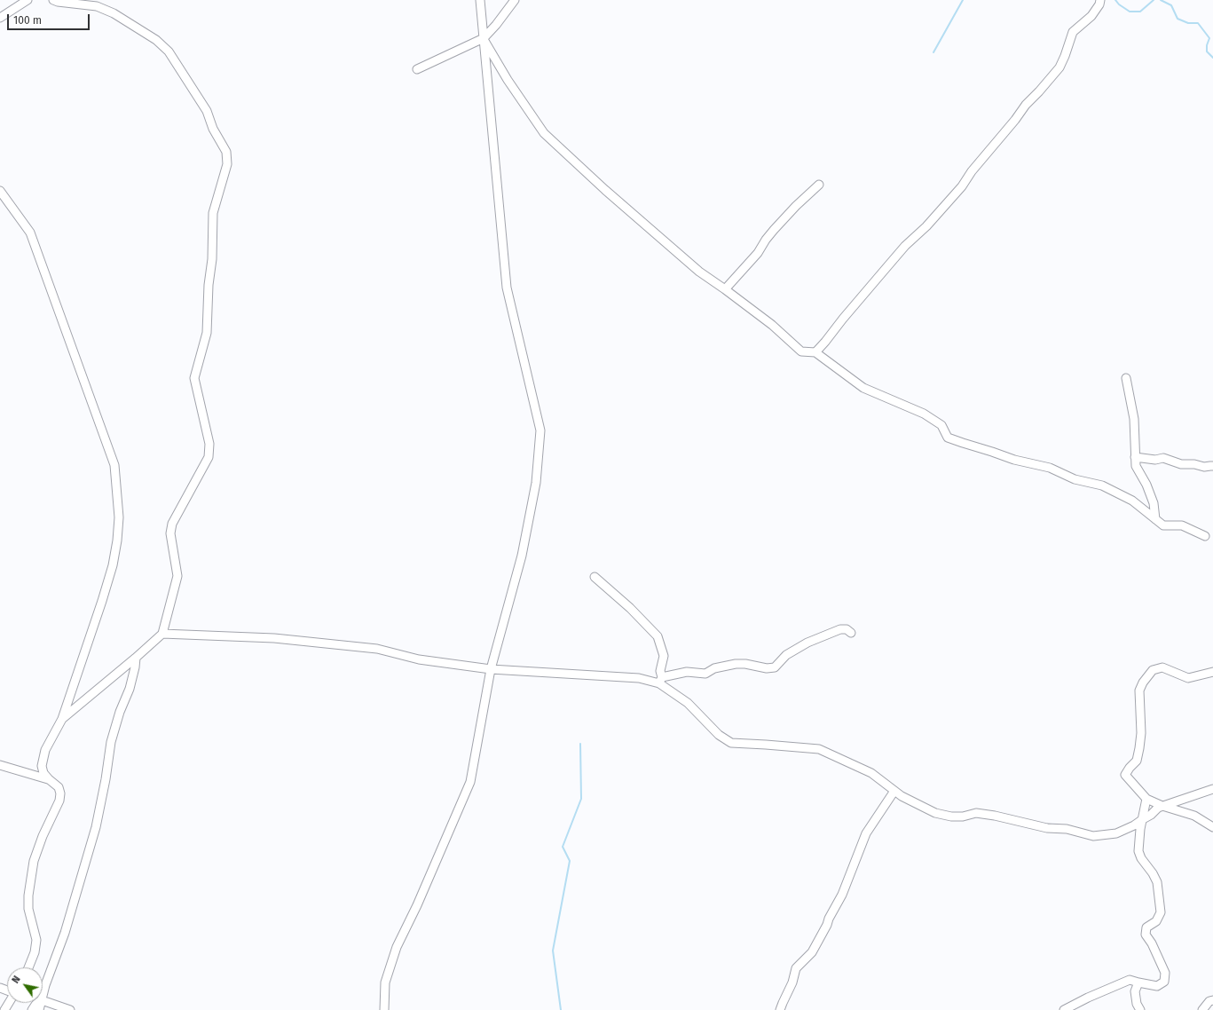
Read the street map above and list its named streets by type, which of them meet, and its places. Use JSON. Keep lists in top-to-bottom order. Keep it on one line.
{"scale_bar":"100 m","north":"top left"}
